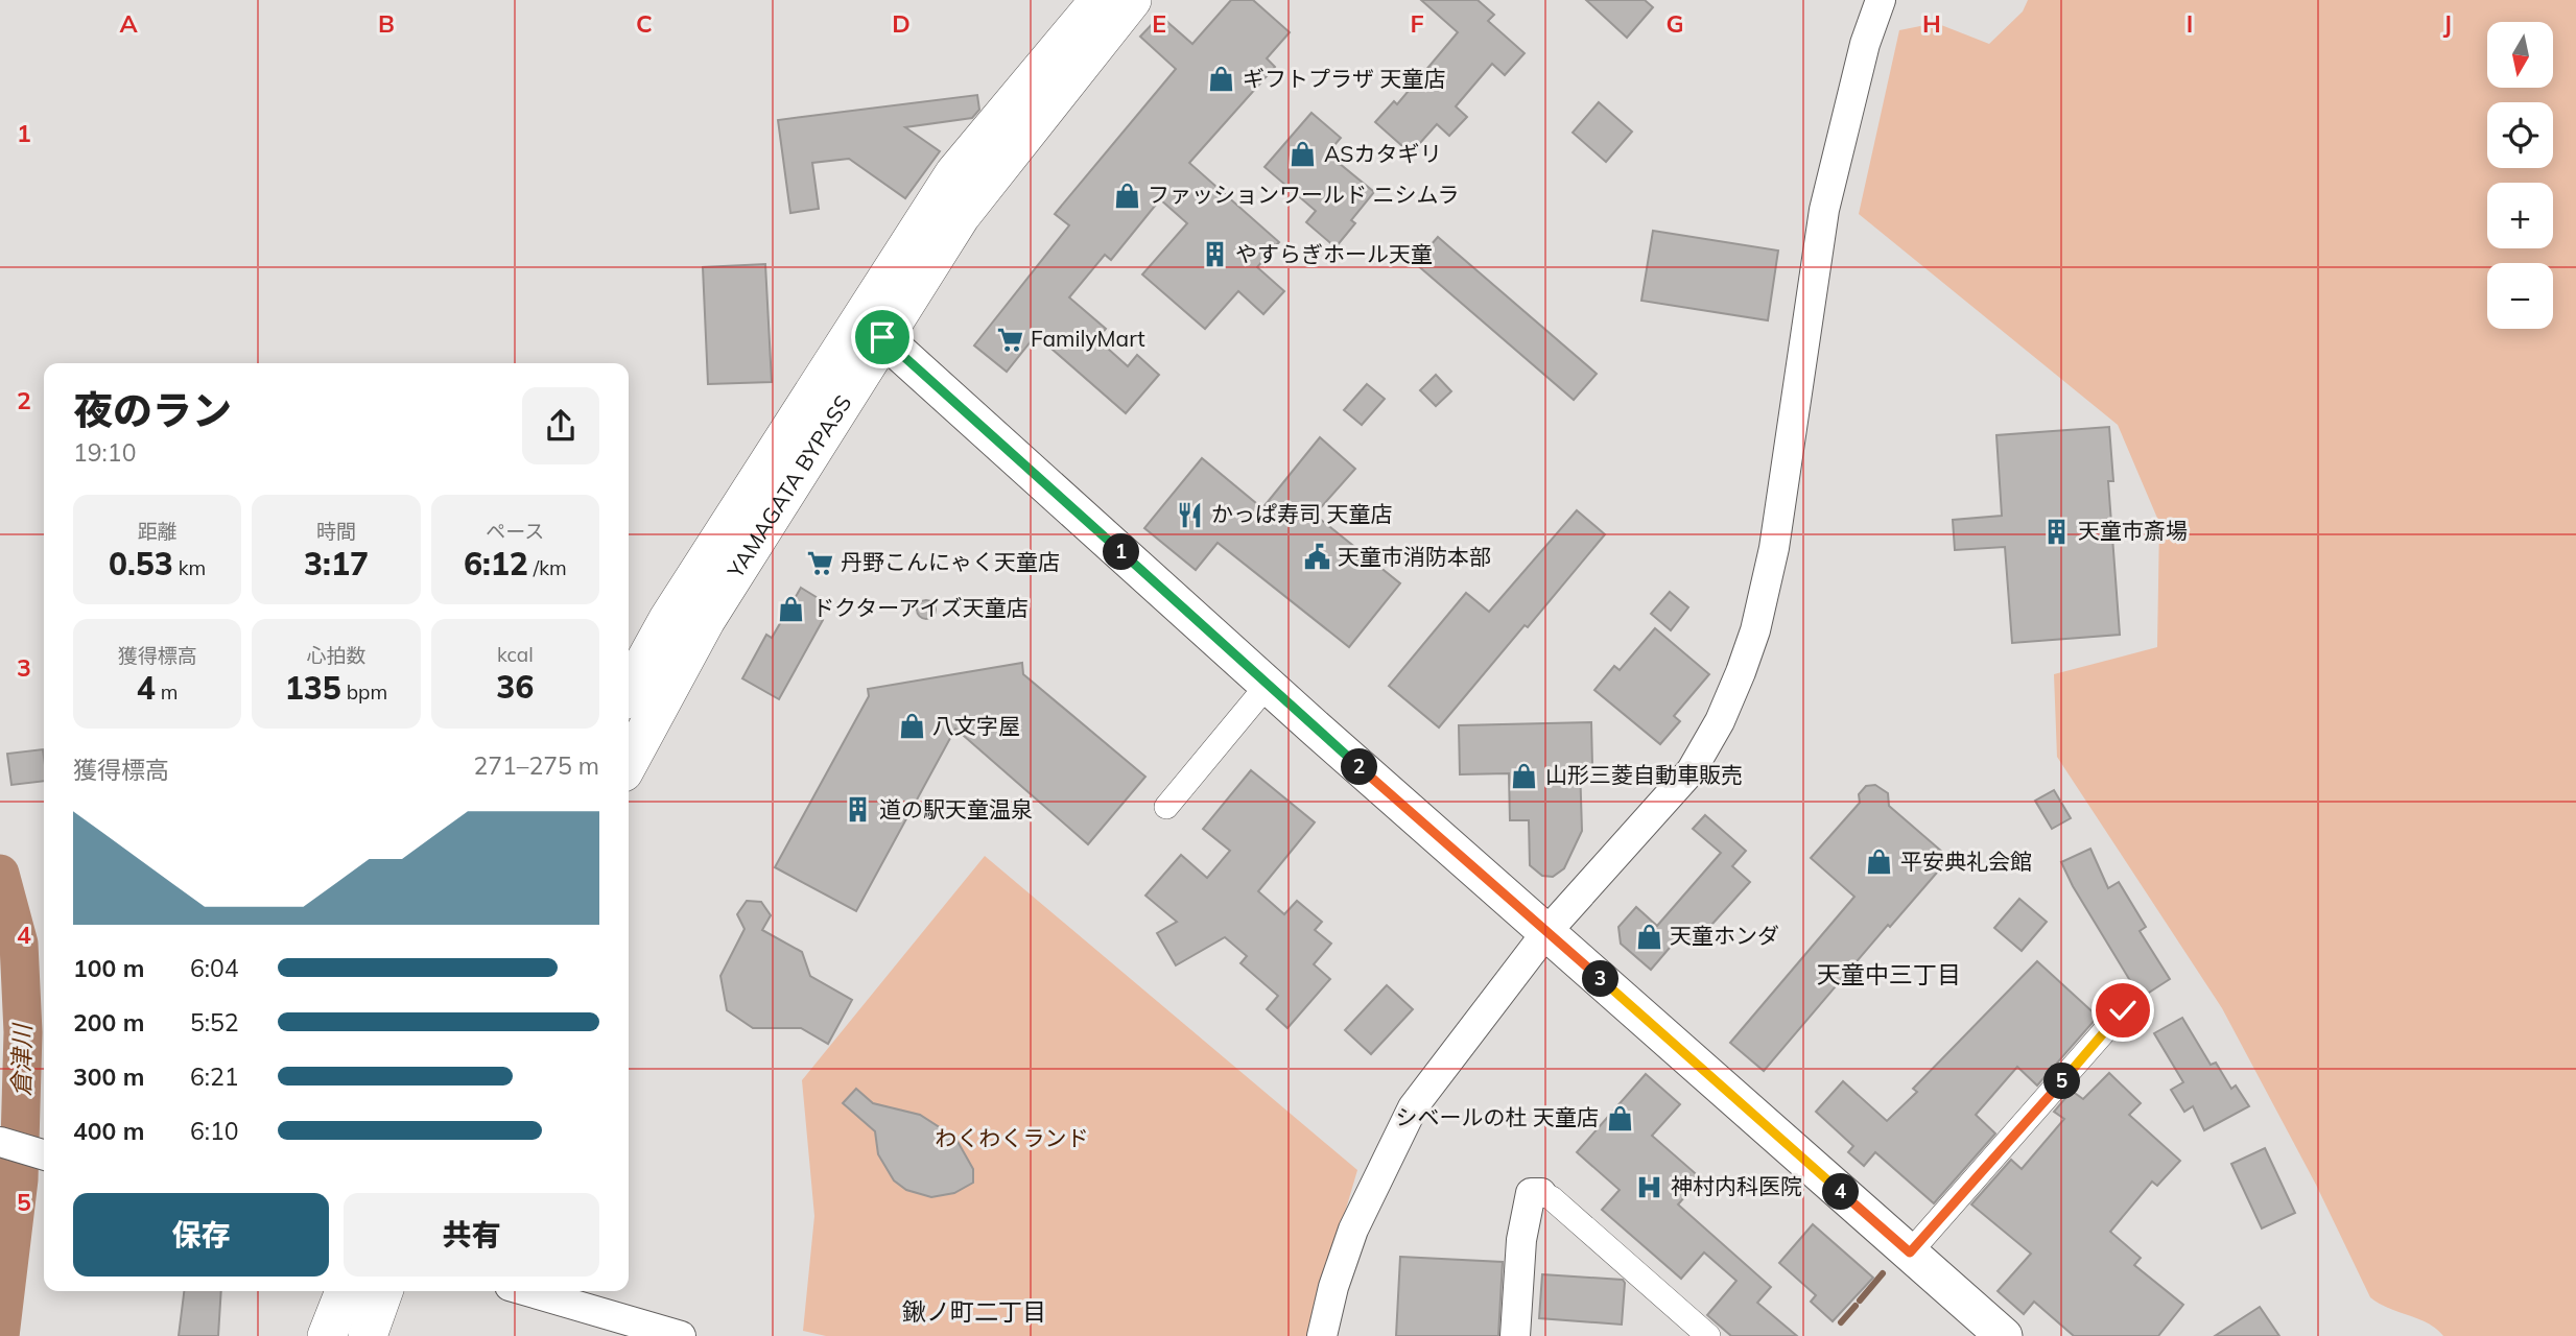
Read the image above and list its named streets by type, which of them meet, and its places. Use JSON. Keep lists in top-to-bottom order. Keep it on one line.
{"streets":{"highway":["YAMAGATA BYPASS"]},"districts":["天童中三丁目","鍬ノ町二丁目"],"water":["倉津川"],"parks":["わくわくランド"],"places":{"shop":["ギフトプラザ 天童店","ASカタギリ","ファッションワールド ニシムラ","ドクターアイズ天童店","八文字屋","山形三菱自動車販売","平安典礼会館","天童ホンダ","シベールの杜 天童店"],"building":["やすらぎホール天童","天童市斎場","道の駅天童温泉"],"supermarket":["FamilyMart","丹野こんにゃく天童店"],"restaurant":["かっぱ寿司 天童店"],"public building":["天童市消防本部"],"hospital":["神村内科医院"]},"north":"bottom","page":{"map_buttons":["+","−"],"heading":["夜のラン","19:10"],"stats":[["距離","0.53 km"],["時間","3:17"],["ペース","6:12 /km"],["獲得標高","4 m"],["心拍数","135 bpm"],["kcal","36"]],"pins":["1","2","3","5","4"],"chart":["獲得標高","271–275 m"],"list":[{"name":"100 m","note":"6:04"},{"name":"200 m","note":"5:52"},{"name":"300 m","note":"6:21"},{"name":"400 m","note":"6:10"}],"buttons":["保存","共有"]},"grid":{"columns":["A","B","C","D","E","F","G","H","I","J"],"rows":["1","2","3","4","5"]}}
